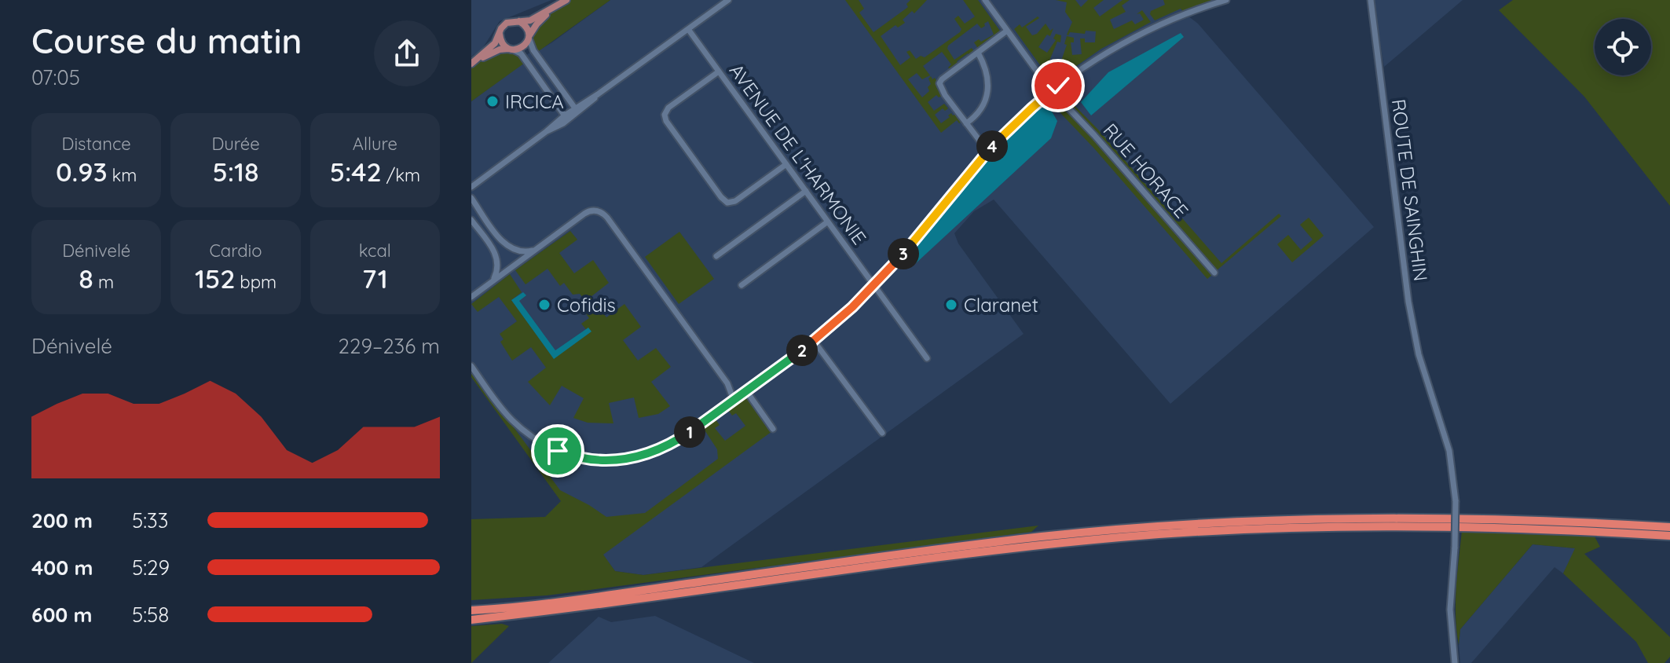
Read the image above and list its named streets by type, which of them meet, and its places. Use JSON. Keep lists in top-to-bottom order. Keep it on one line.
{"streets":{"street":["AVENUE DE L'HARMONIE","RUE HORACE","ROUTE DE SAINGHIN"]},"places":["IRCICA","Cofidis","Claranet"],"page":{"heading":["Course du matin","07:05"],"stats":[["Distance","0.93 km"],["Durée","5:18"],["Allure","5:42 /km"],["Dénivelé","8 m"],["Cardio","152 bpm"],["kcal","71"]],"pins":["4","3","2","1"],"chart":["Dénivelé","229–236 m"],"list":[{"name":"200 m","note":"5:33"},{"name":"400 m","note":"5:29"},{"name":"600 m","note":"5:58"}]}}
